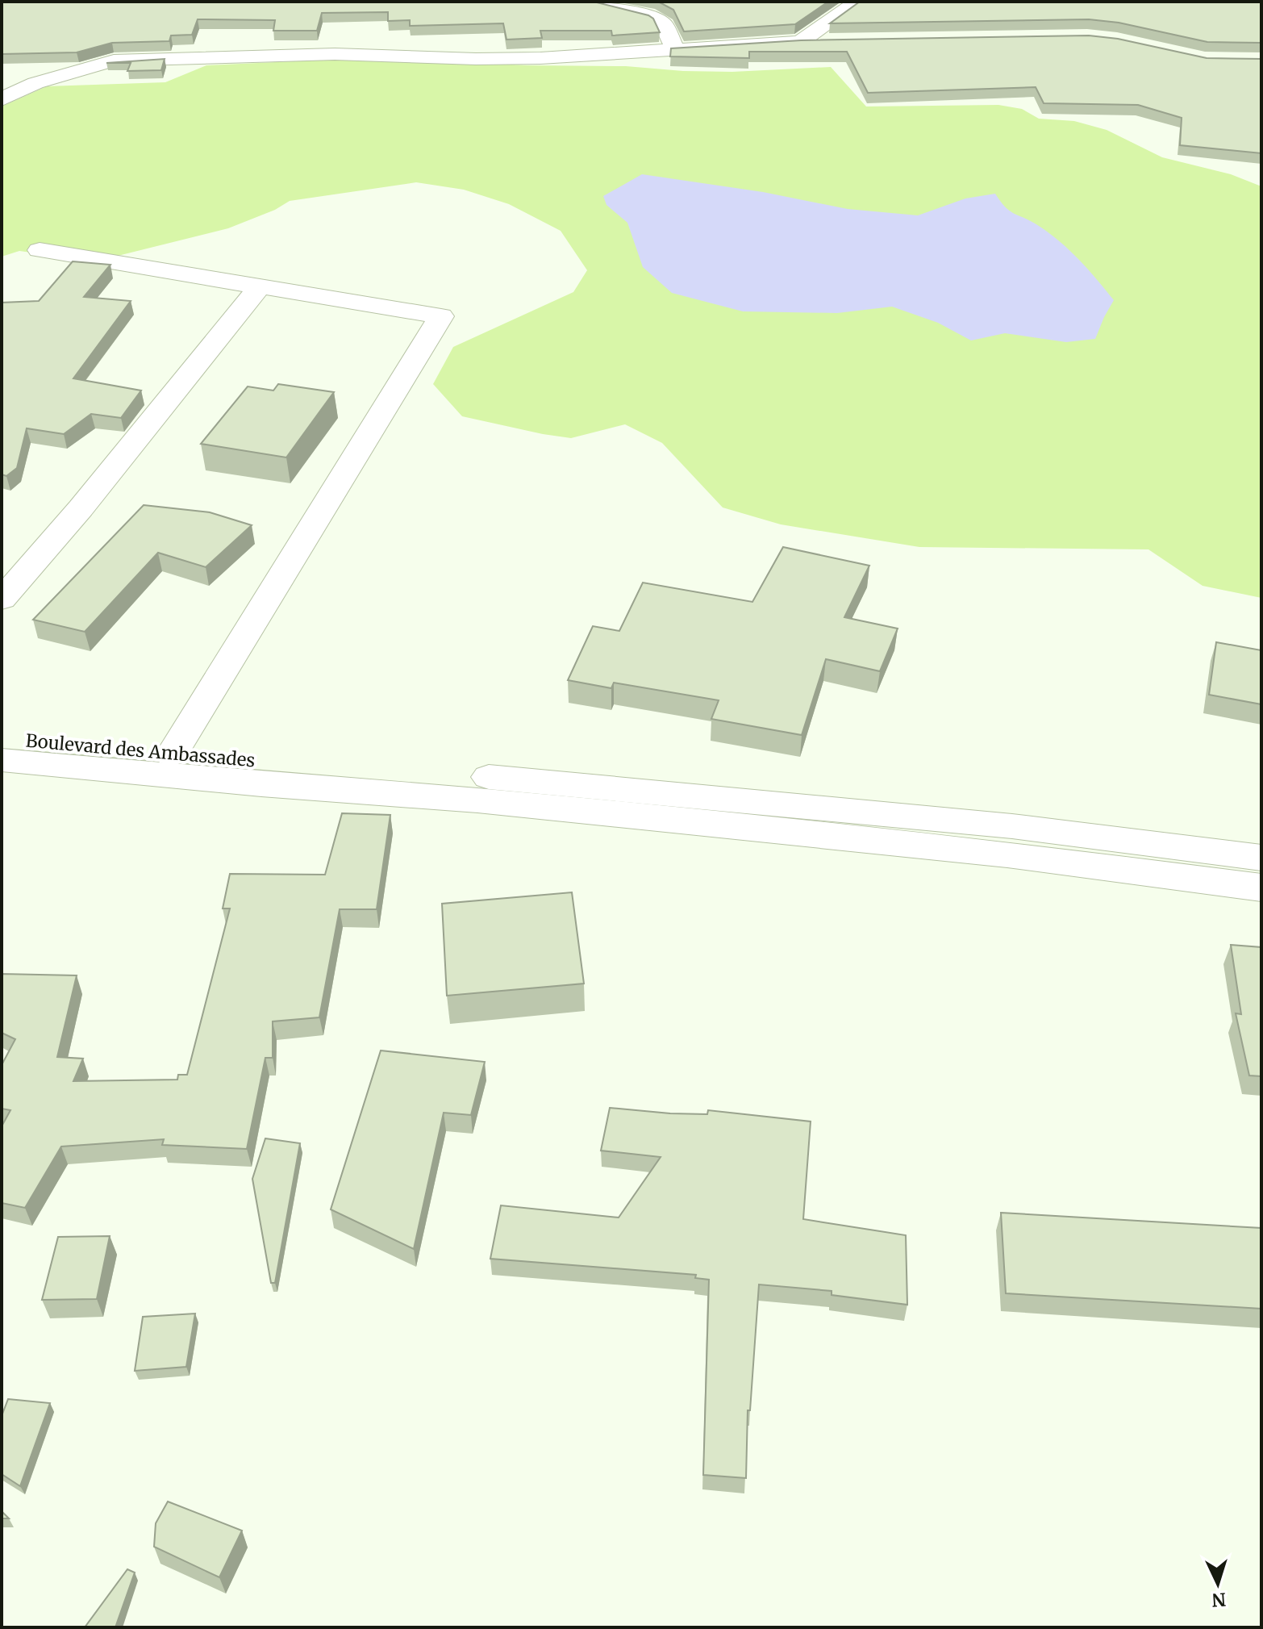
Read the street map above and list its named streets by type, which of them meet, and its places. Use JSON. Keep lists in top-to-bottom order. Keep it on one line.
{"streets":{"street":["Boulevard des Ambassades"]},"north":"bottom"}
